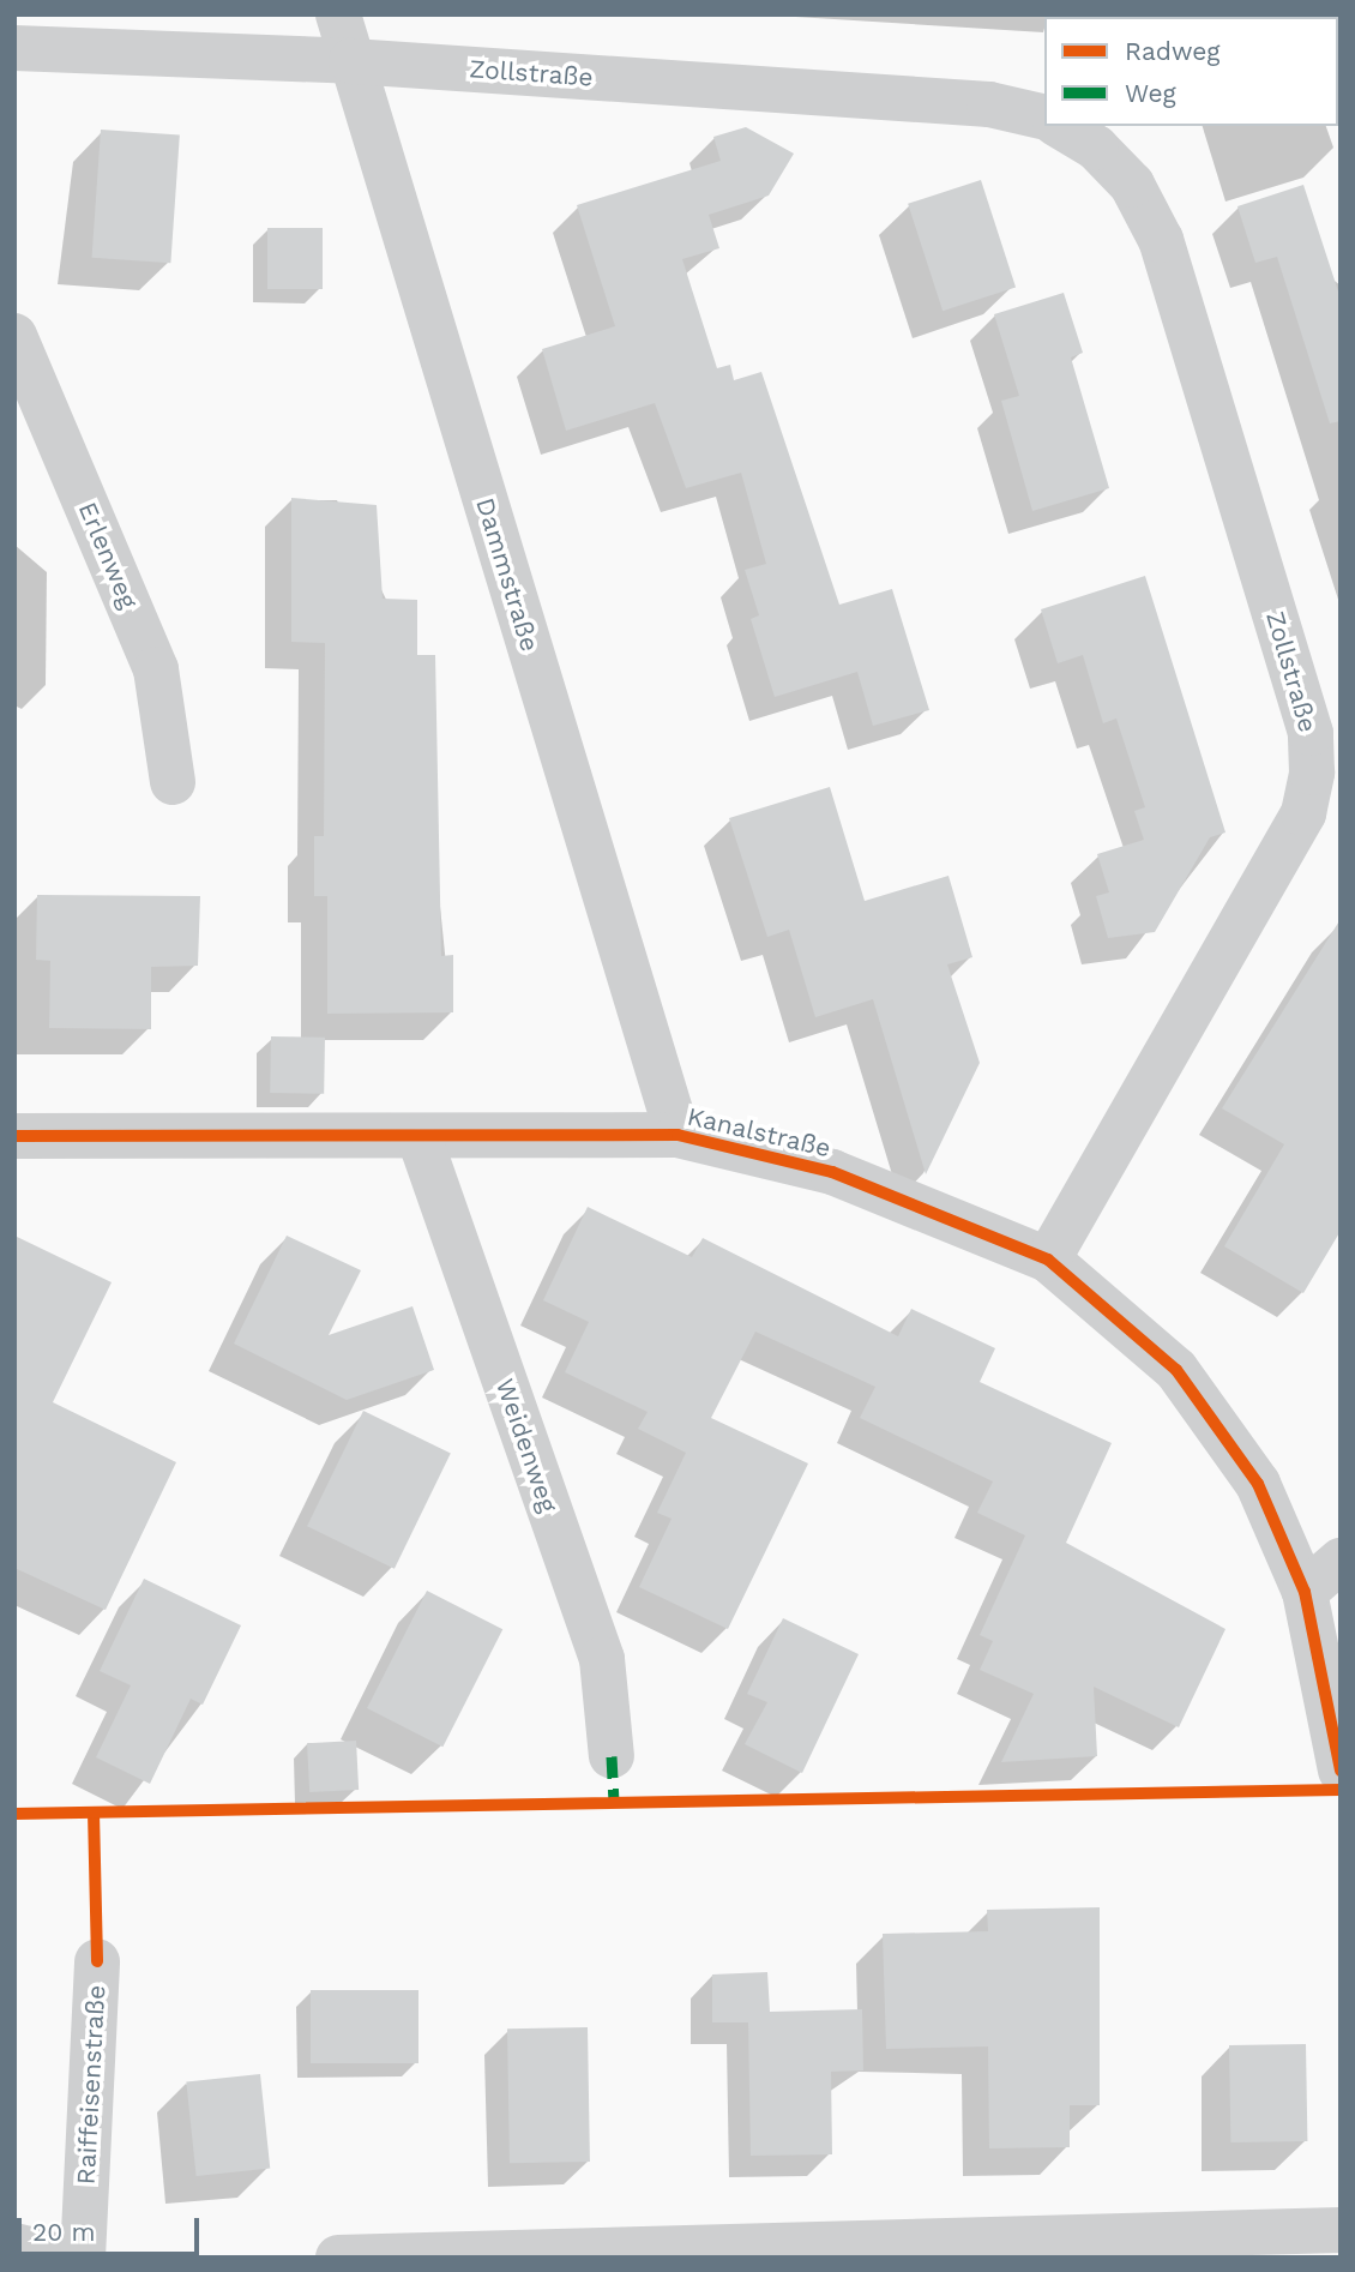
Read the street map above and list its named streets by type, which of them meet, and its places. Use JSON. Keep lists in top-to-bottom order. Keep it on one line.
{"streets":{"street":["Zollstraße","Erlenweg","Dammstraße","Kanalstraße","Weidenweg","Raiffeisenstraße"]},"crossings":[["Zollstraße","Dammstraße"],["Zollstraße","Kanalstraße"],["Dammstraße","Kanalstraße"],["Kanalstraße","Weidenweg"]],"legend":["Radweg","Weg"],"scale_bar":"20 m"}
